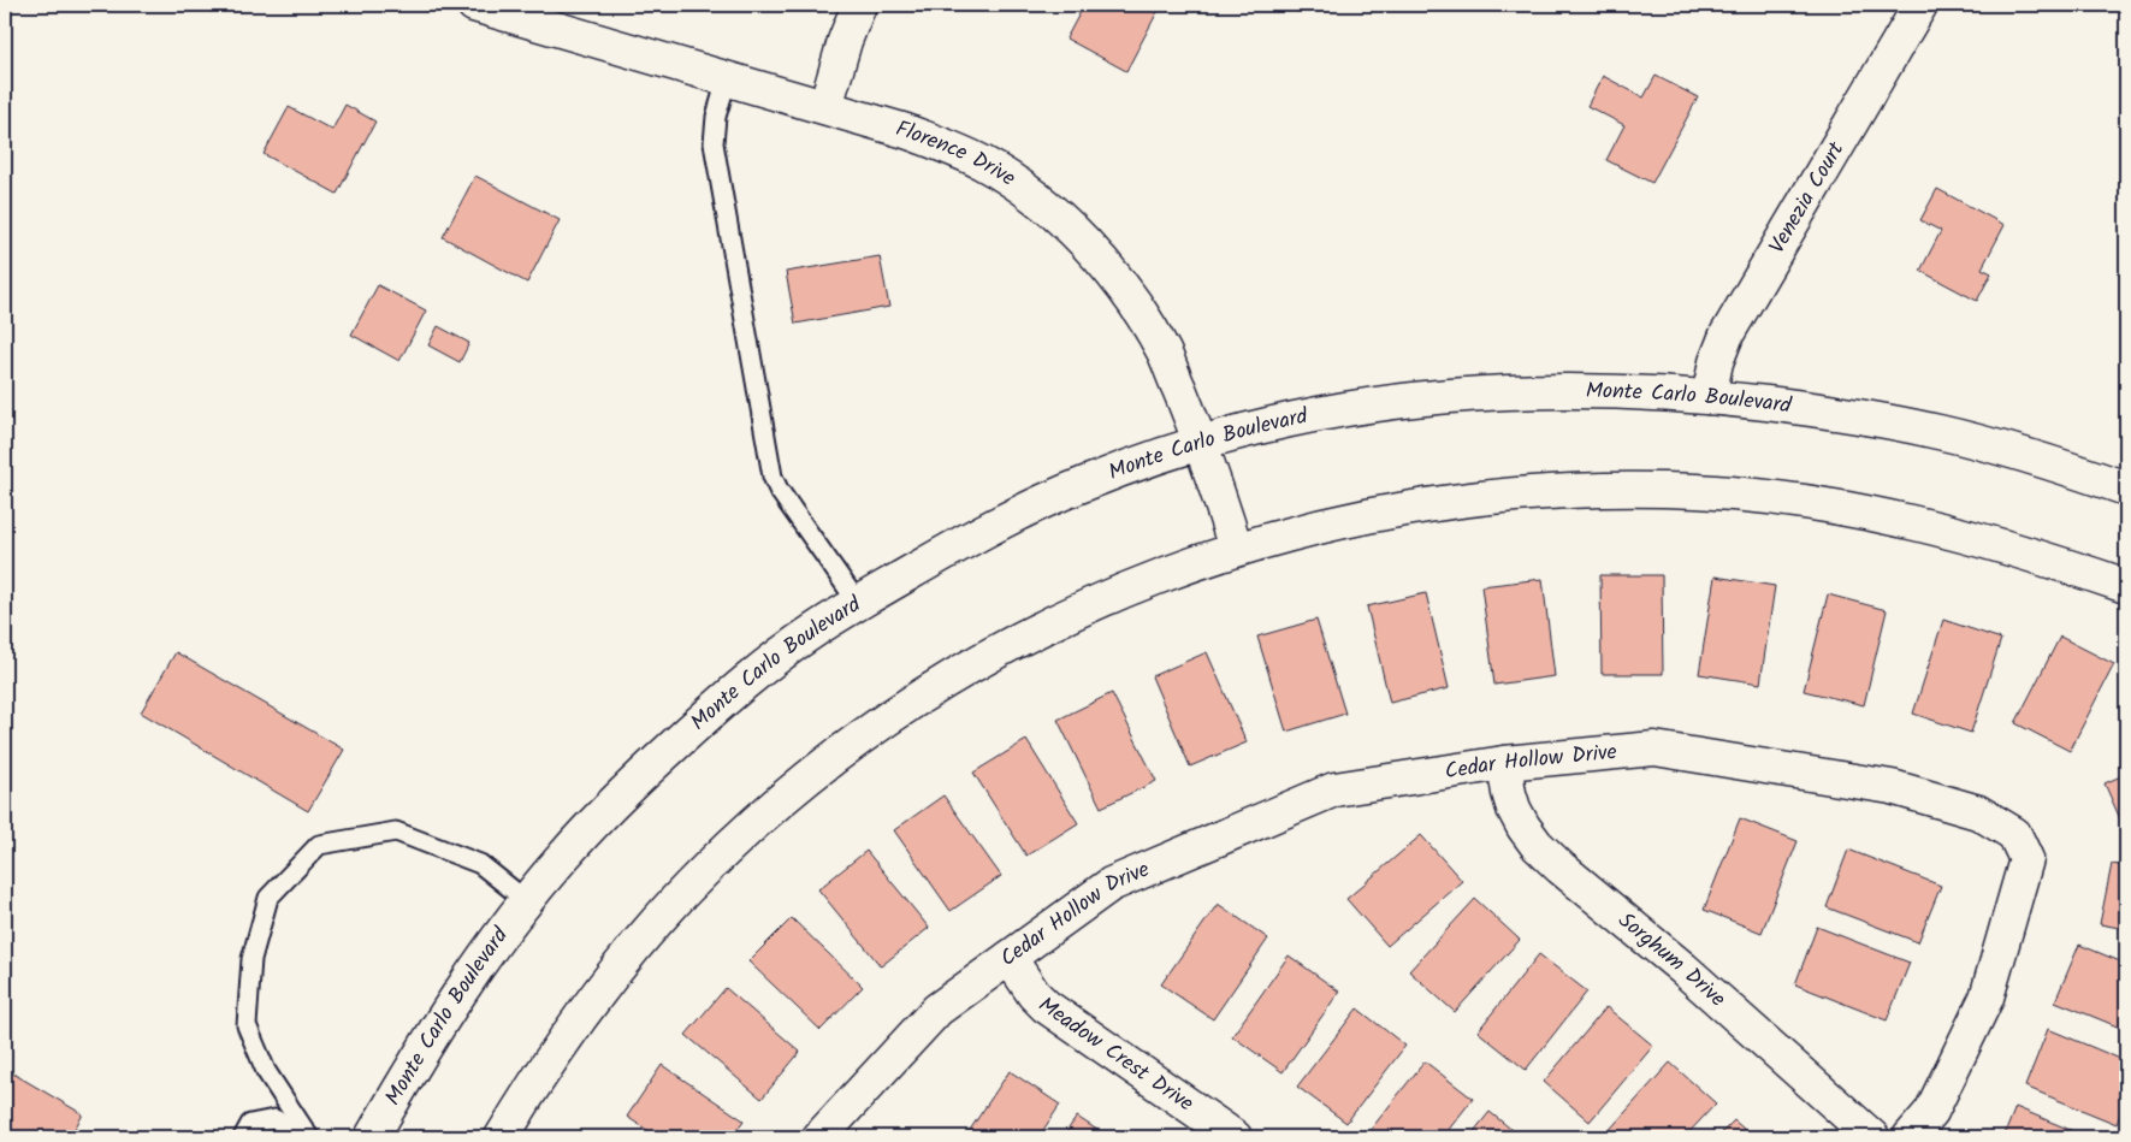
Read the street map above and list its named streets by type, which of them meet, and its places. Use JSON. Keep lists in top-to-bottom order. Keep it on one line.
{"streets":{"street":["Florence Drive","Venezia Court","Monte Carlo Boulevard","Cedar Hollow Drive","Sorghum Drive","Meadow Crest Drive"]},"crossings":[["Florence Drive","Monte Carlo Boulevard"],["Venezia Court","Monte Carlo Boulevard"],["Cedar Hollow Drive","Sorghum Drive"],["Cedar Hollow Drive","Meadow Crest Drive"]]}
